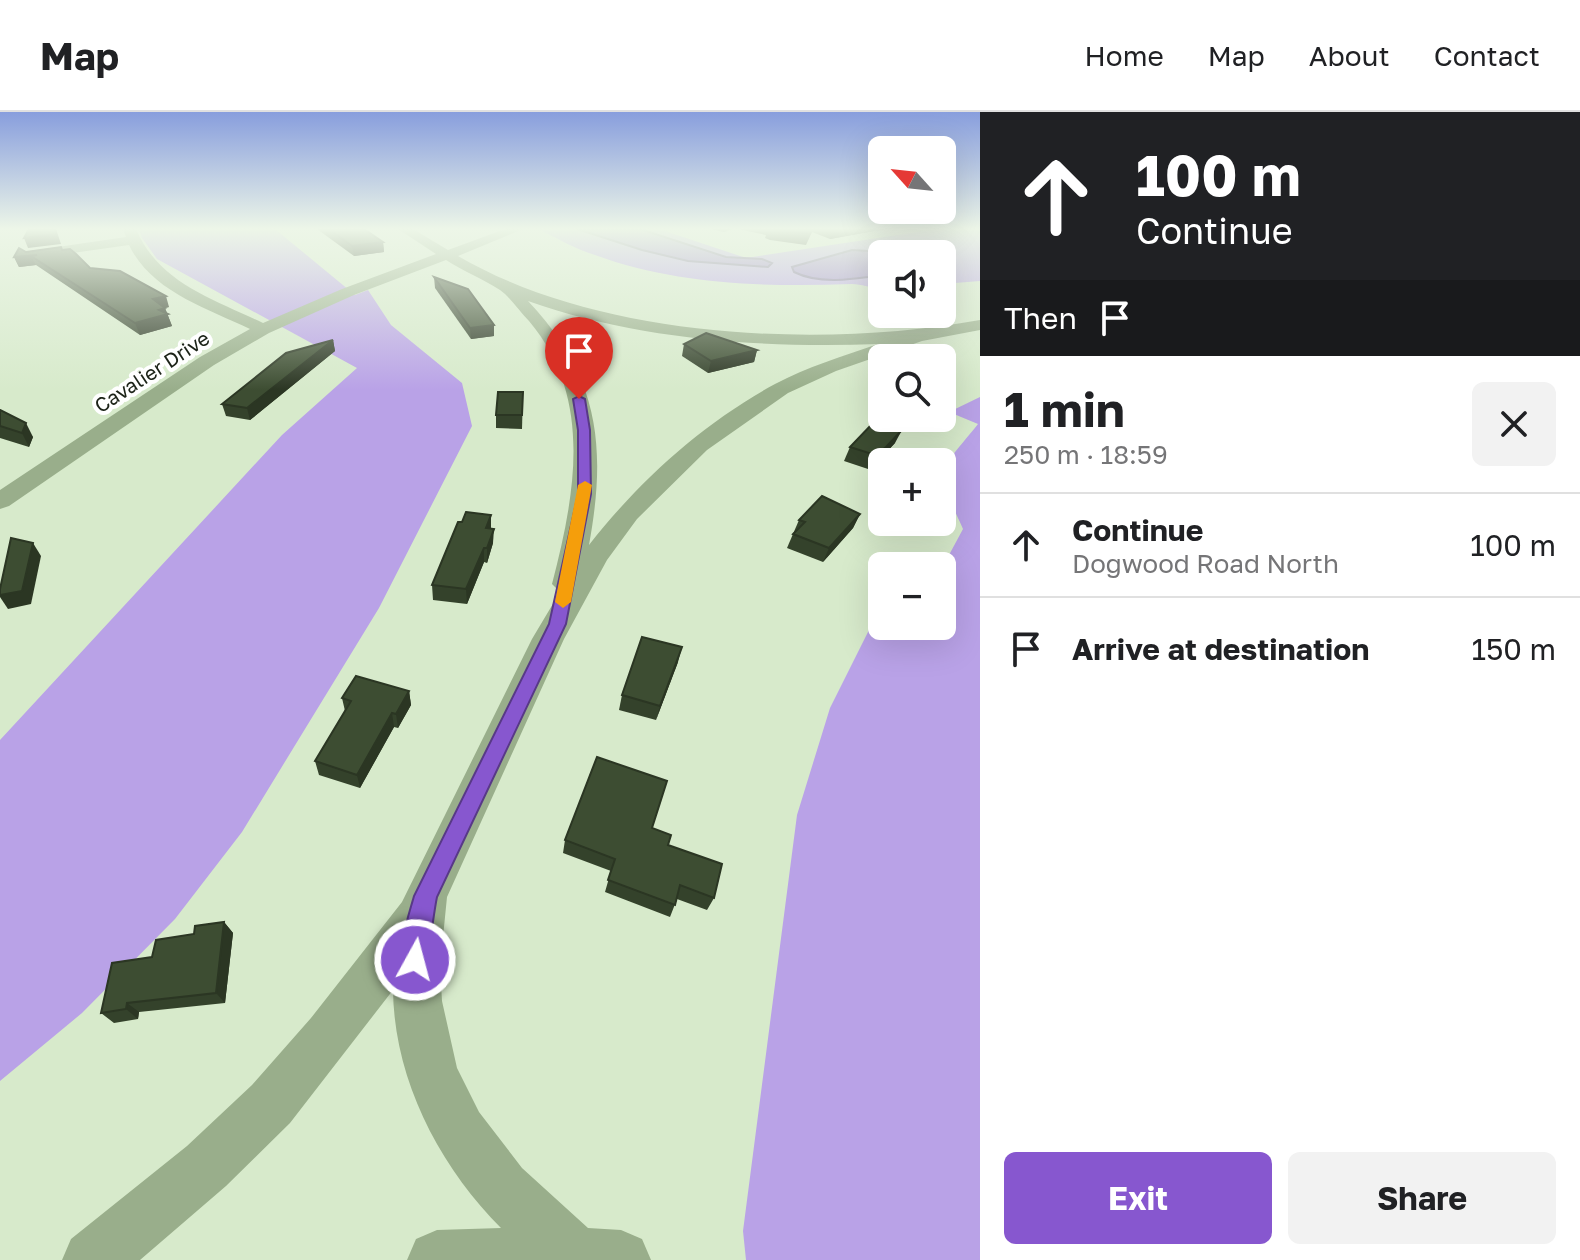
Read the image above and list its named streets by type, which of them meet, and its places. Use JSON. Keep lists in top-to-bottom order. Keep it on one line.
{"streets":{"street":["Cavalier Drive"]},"north":"top left","page":{"header":"Map","nav":["Home","Map","About","Contact"],"turn":["100 m","Continue"],"map_buttons":["+","−"],"then":"Then","heading":["1 min","250 m · 18:59"],"list":[{"name":"Continue","note":"Dogwood Road North","value":"100 m"},{"name":"Arrive at destination","value":"150 m"}],"buttons":["Exit","Share"]}}
